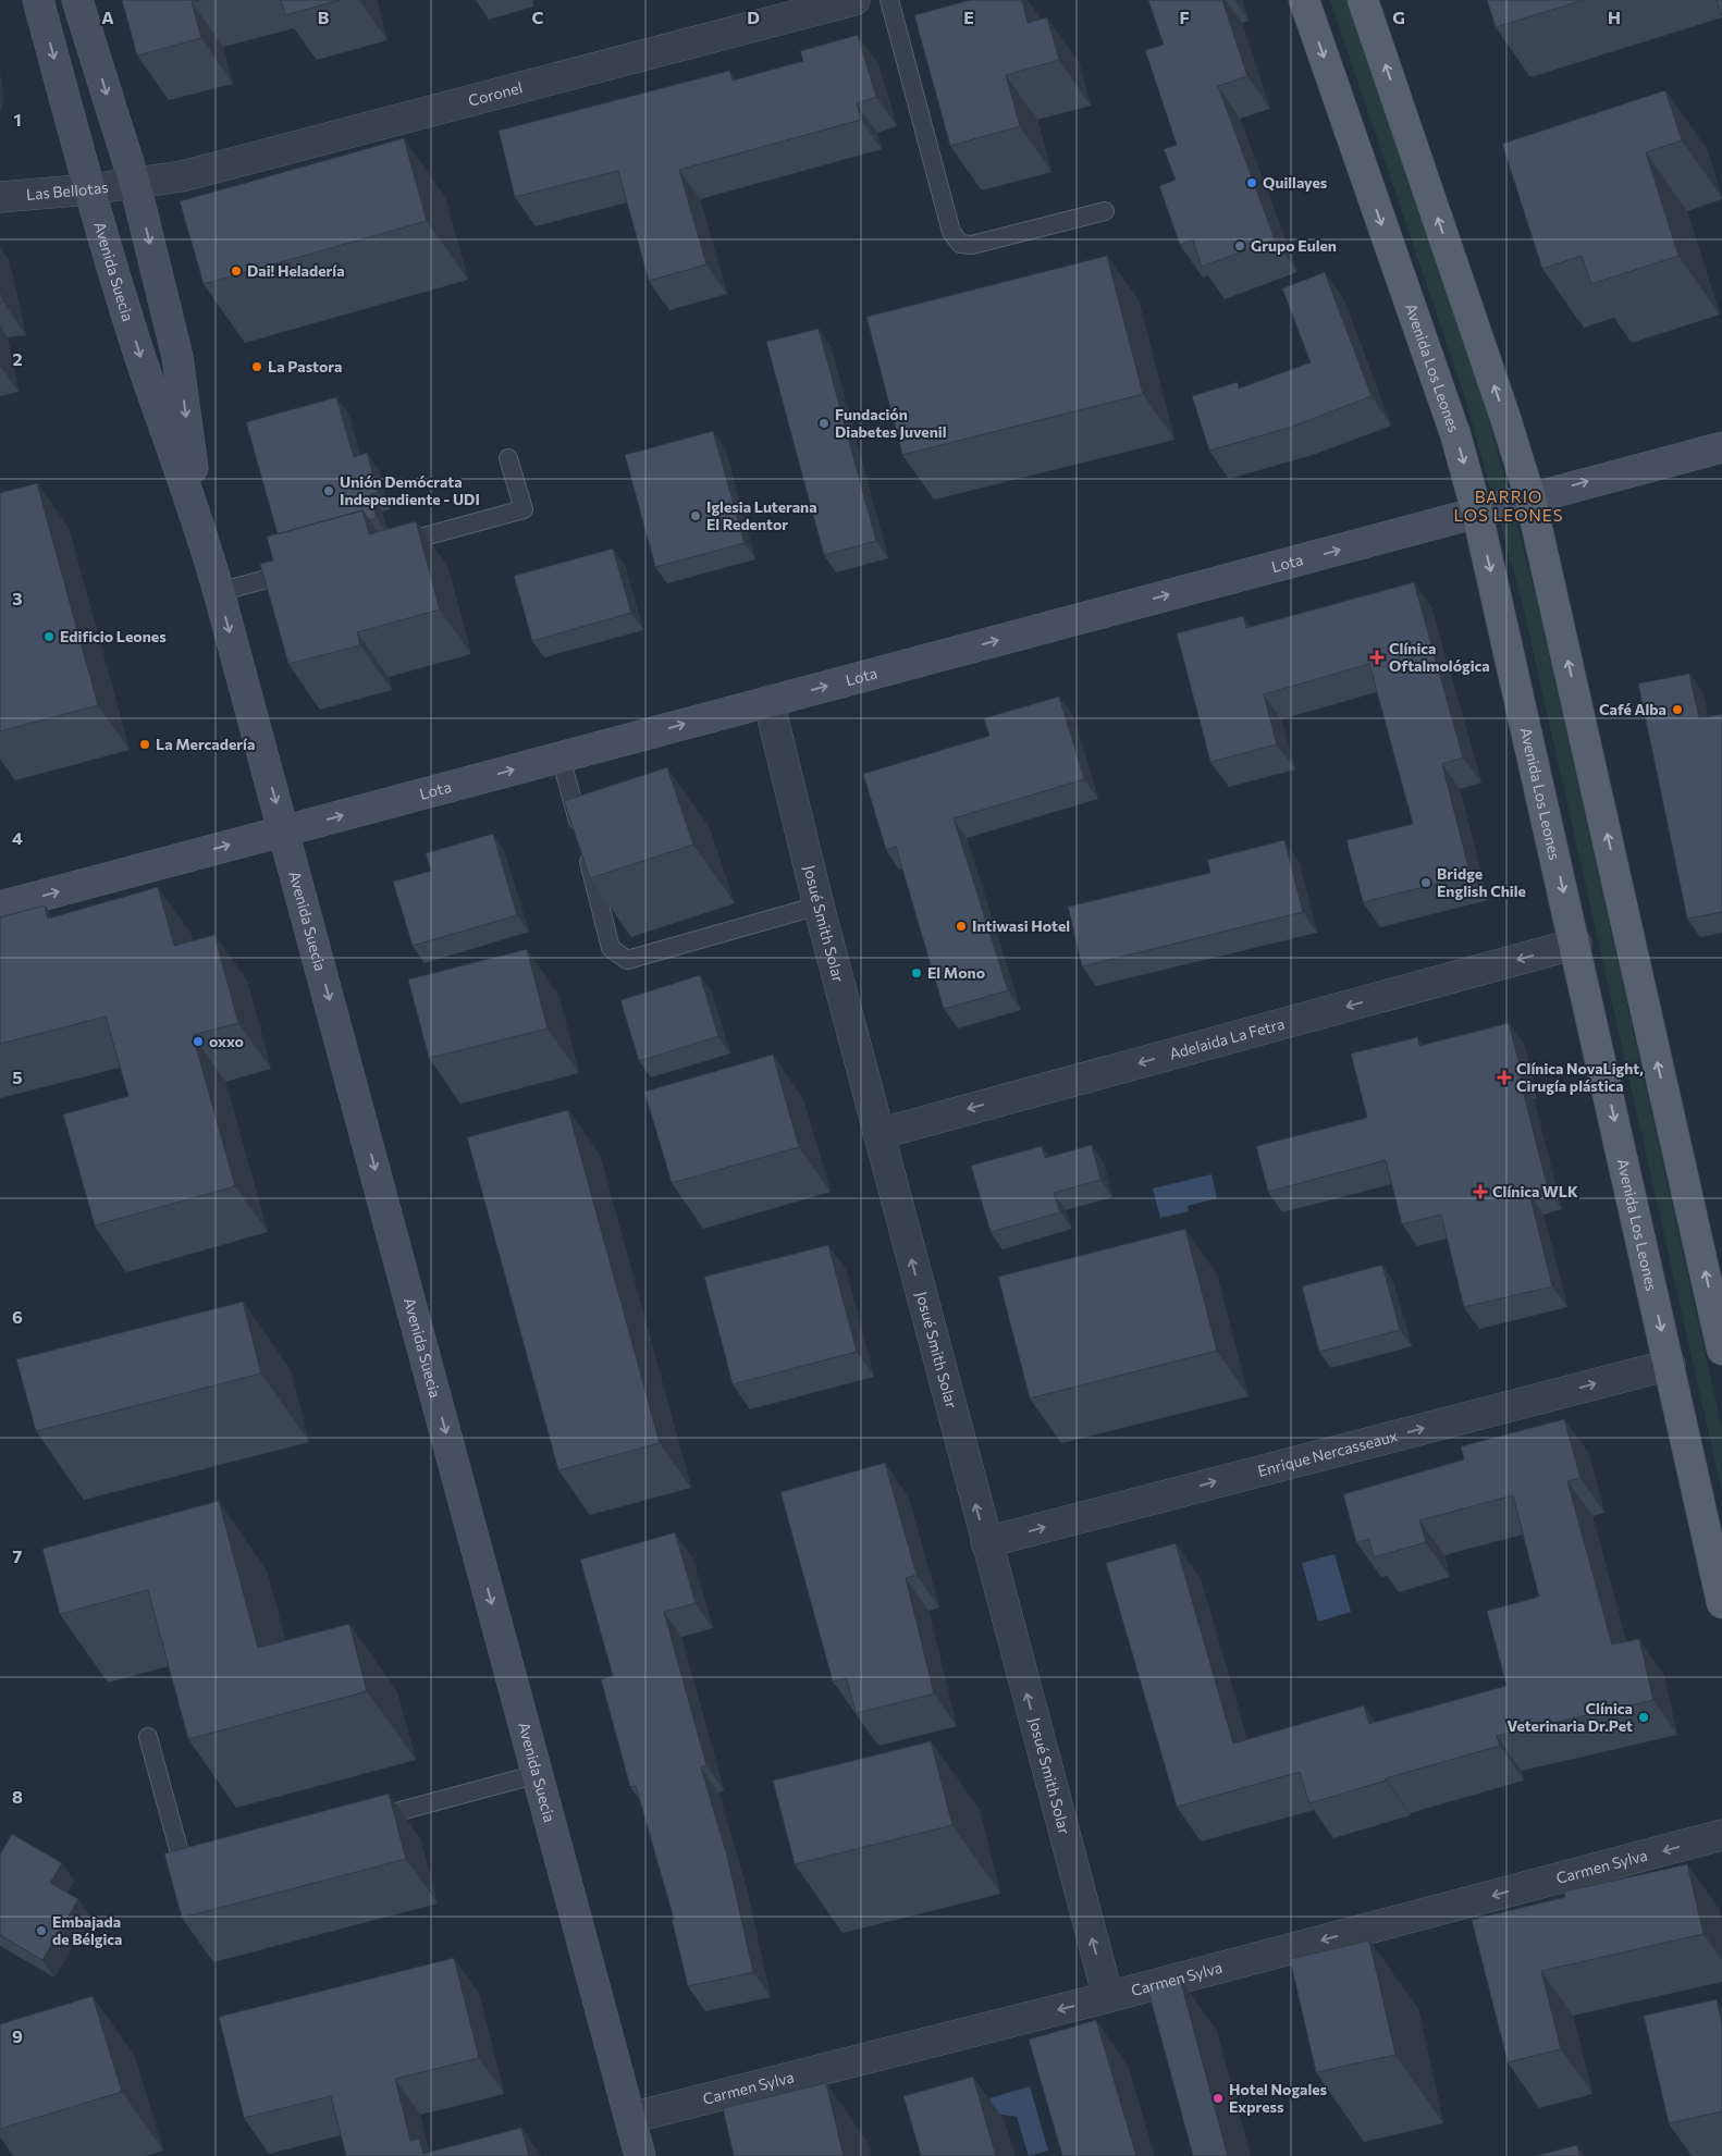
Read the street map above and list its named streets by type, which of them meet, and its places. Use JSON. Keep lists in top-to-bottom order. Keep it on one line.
{"streets":{"main road":["Avenida Los Leones"],"street":["Coronel","Las Bellotas","Avenida Suecia","Lota","Josué Smith Solar","Adelaida La Fetra","Enrique Nercasseaux","Carmen Sylva"]},"crossings":[["Coronel","Las Bellotas"],["Coronel","Avenida Suecia"],["Las Bellotas","Avenida Suecia"],["Avenida Suecia","Lota"],["Avenida Suecia","Carmen Sylva"],["Avenida Los Leones","Lota"],["Avenida Los Leones","Adelaida La Fetra"],["Avenida Los Leones","Enrique Nercasseaux"],["Lota","Josué Smith Solar"],["Josué Smith Solar","Adelaida La Fetra"],["Josué Smith Solar","Enrique Nercasseaux"],["Josué Smith Solar","Carmen Sylva"]],"one_way":["Avenida Suecia","Lota","Josué Smith Solar","Adelaida La Fetra","Enrique Nercasseaux","Carmen Sylva"],"districts":["BARRIO LOS LEONES"],"places":{"other":["Quillayes","Grupo Eulen","Dai! Heladería","La Pastora","Fundación Diabetes Juvenil","Unión Demócrata Independiente - UDI","Iglesia Luterana El Redentor","Edificio Leones","Café Alba","La Mercadería","Bridge English Chile","Intiwasi Hotel","El Mono","oxxo","Clínica Veterinaria Dr.Pet","Embajada de Bélgica","Hotel Nogales Express"],"health":["Clínica Oftalmológica","Clínica NovaLight, Cirugía plástica","Clínica WLK"]},"grid":{"columns":["A","B","C","D","E","F","G","H"],"rows":["1","2","3","4","5","6","7","8","9"]}}
